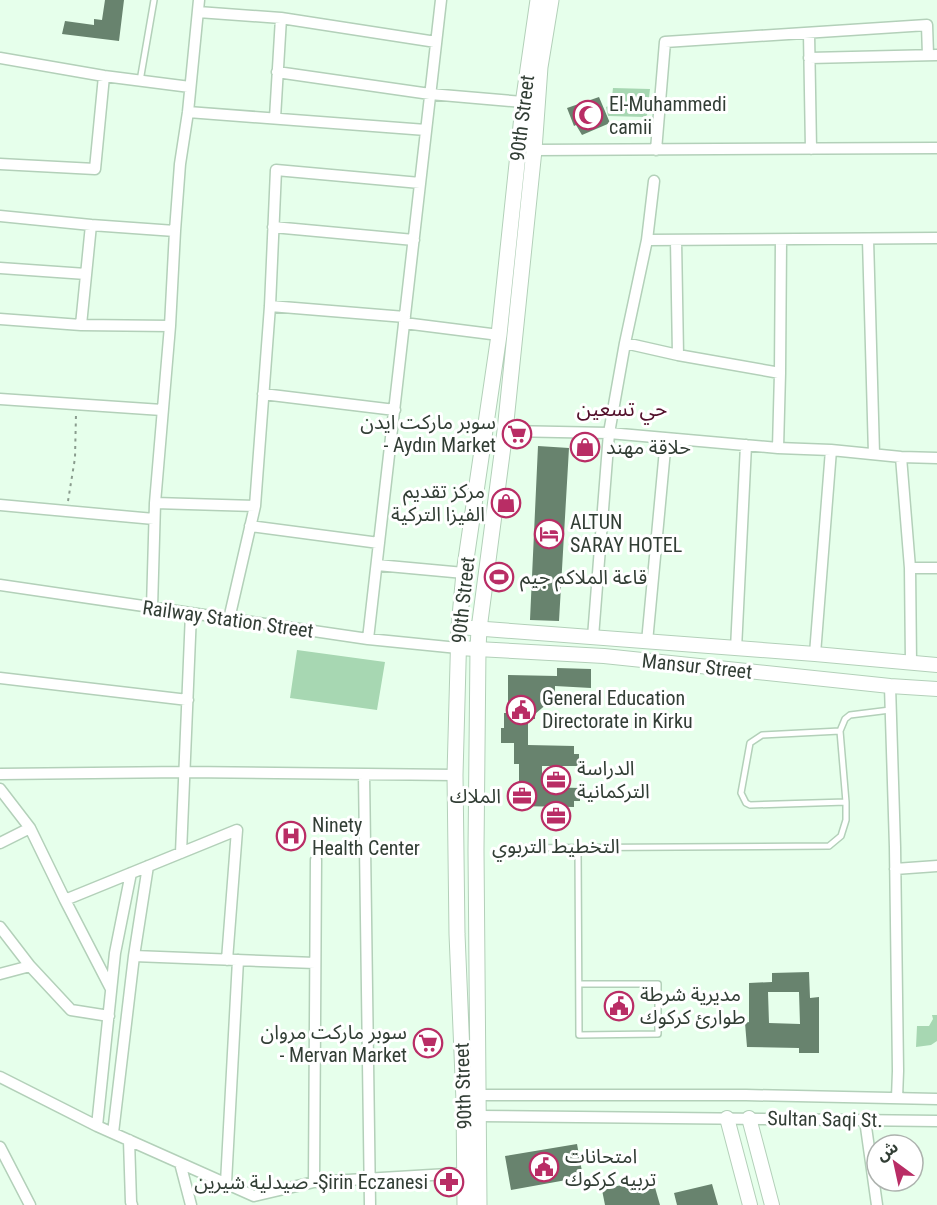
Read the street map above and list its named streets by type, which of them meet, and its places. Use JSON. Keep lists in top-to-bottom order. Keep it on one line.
{"streets":{"main road":["90th Street"],"street":["Railway Station Street","Mansur Street","Sultan Saqi St."]},"crossings":[["90th Street","Railway Station Street"],["90th Street","Mansur Street"],["90th Street","Sultan Saqi St."],["Railway Station Street","Mansur Street"]],"districts":["حي تسعين"],"places":{"mosque":["El-Muhammedi camii"],"supermarket":["سوبر ماركت ايدن - Aydın Market","سوبر ماركت مروان - Mervan Market"],"shop":["حلاقة مهند","مركز تقديم الفيزا التركية"],"hotel":["ALTUN SARAY HOTEL"],"sports":["قاعة الملاكم جيم"],"public building":["General Education Directorate in Kirku","مديرية شرطة طوارئ كركوك","امتحانات تربيه كركوك"],"office":["الدراسة التركمانية","الملاك","التخطيط التربوي"],"hospital":["Ninety Health Center"],"pharmacy":["صيدلية شيرين -Şirin Eczanesi"]},"north":"top left"}
